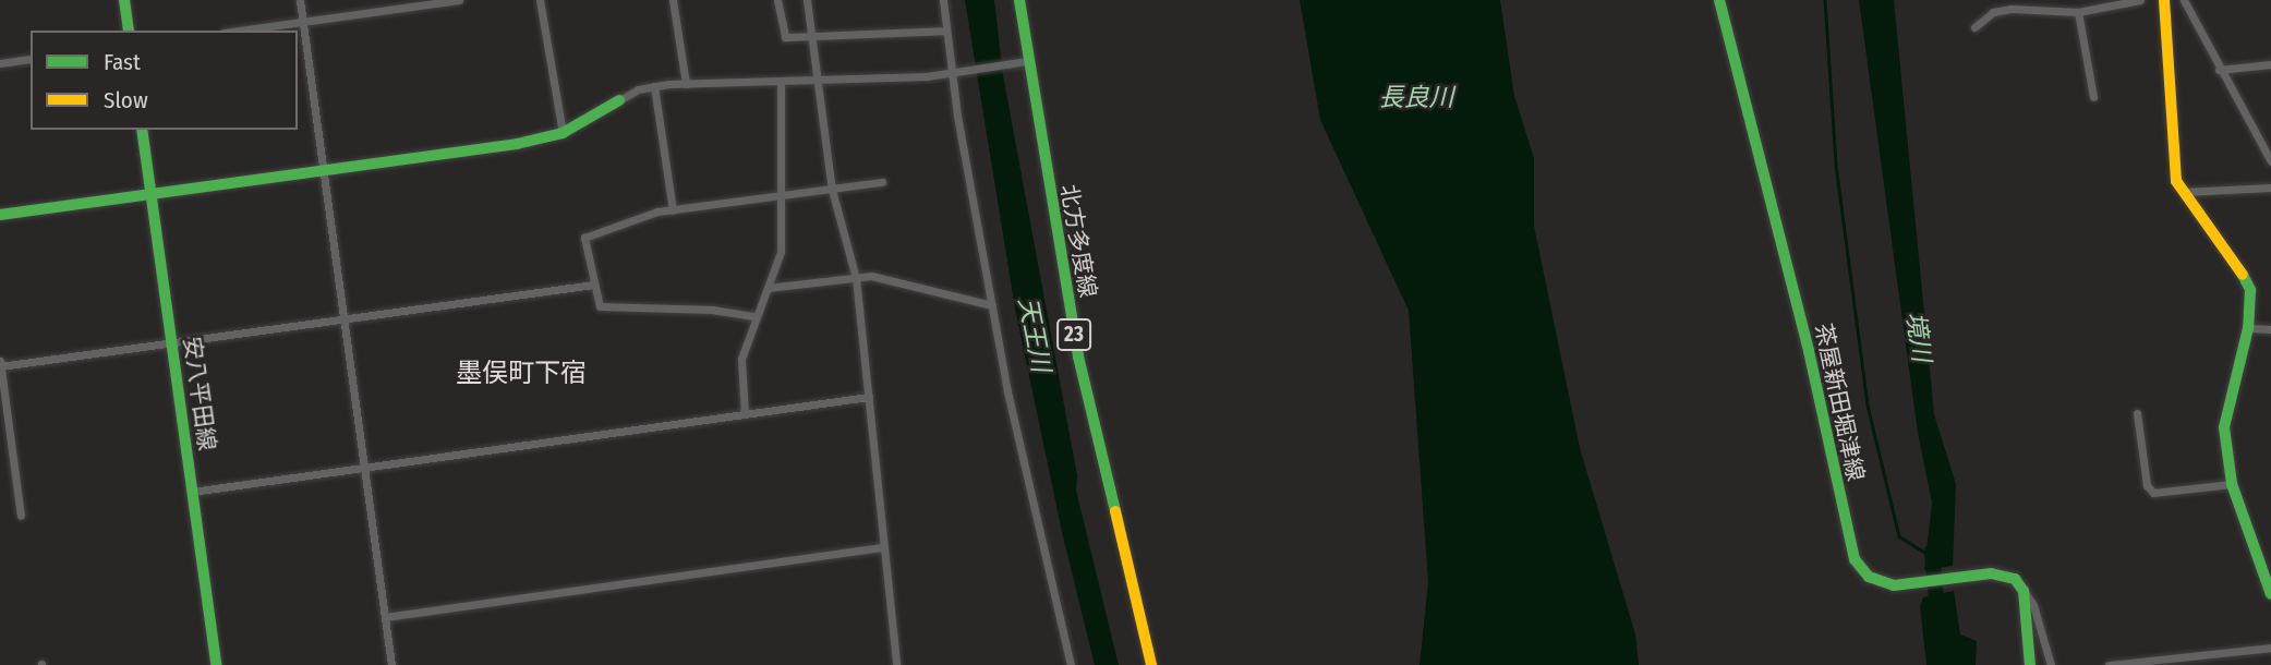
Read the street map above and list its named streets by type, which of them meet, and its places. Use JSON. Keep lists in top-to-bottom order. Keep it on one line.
{"streets":{"main road":["北方多度線","23","安八平田線","茶屋新田堀津線"]},"districts":["墨俣町下宿"],"water":["長良川","天王川","境川"],"legend":["Fast","Slow"]}
